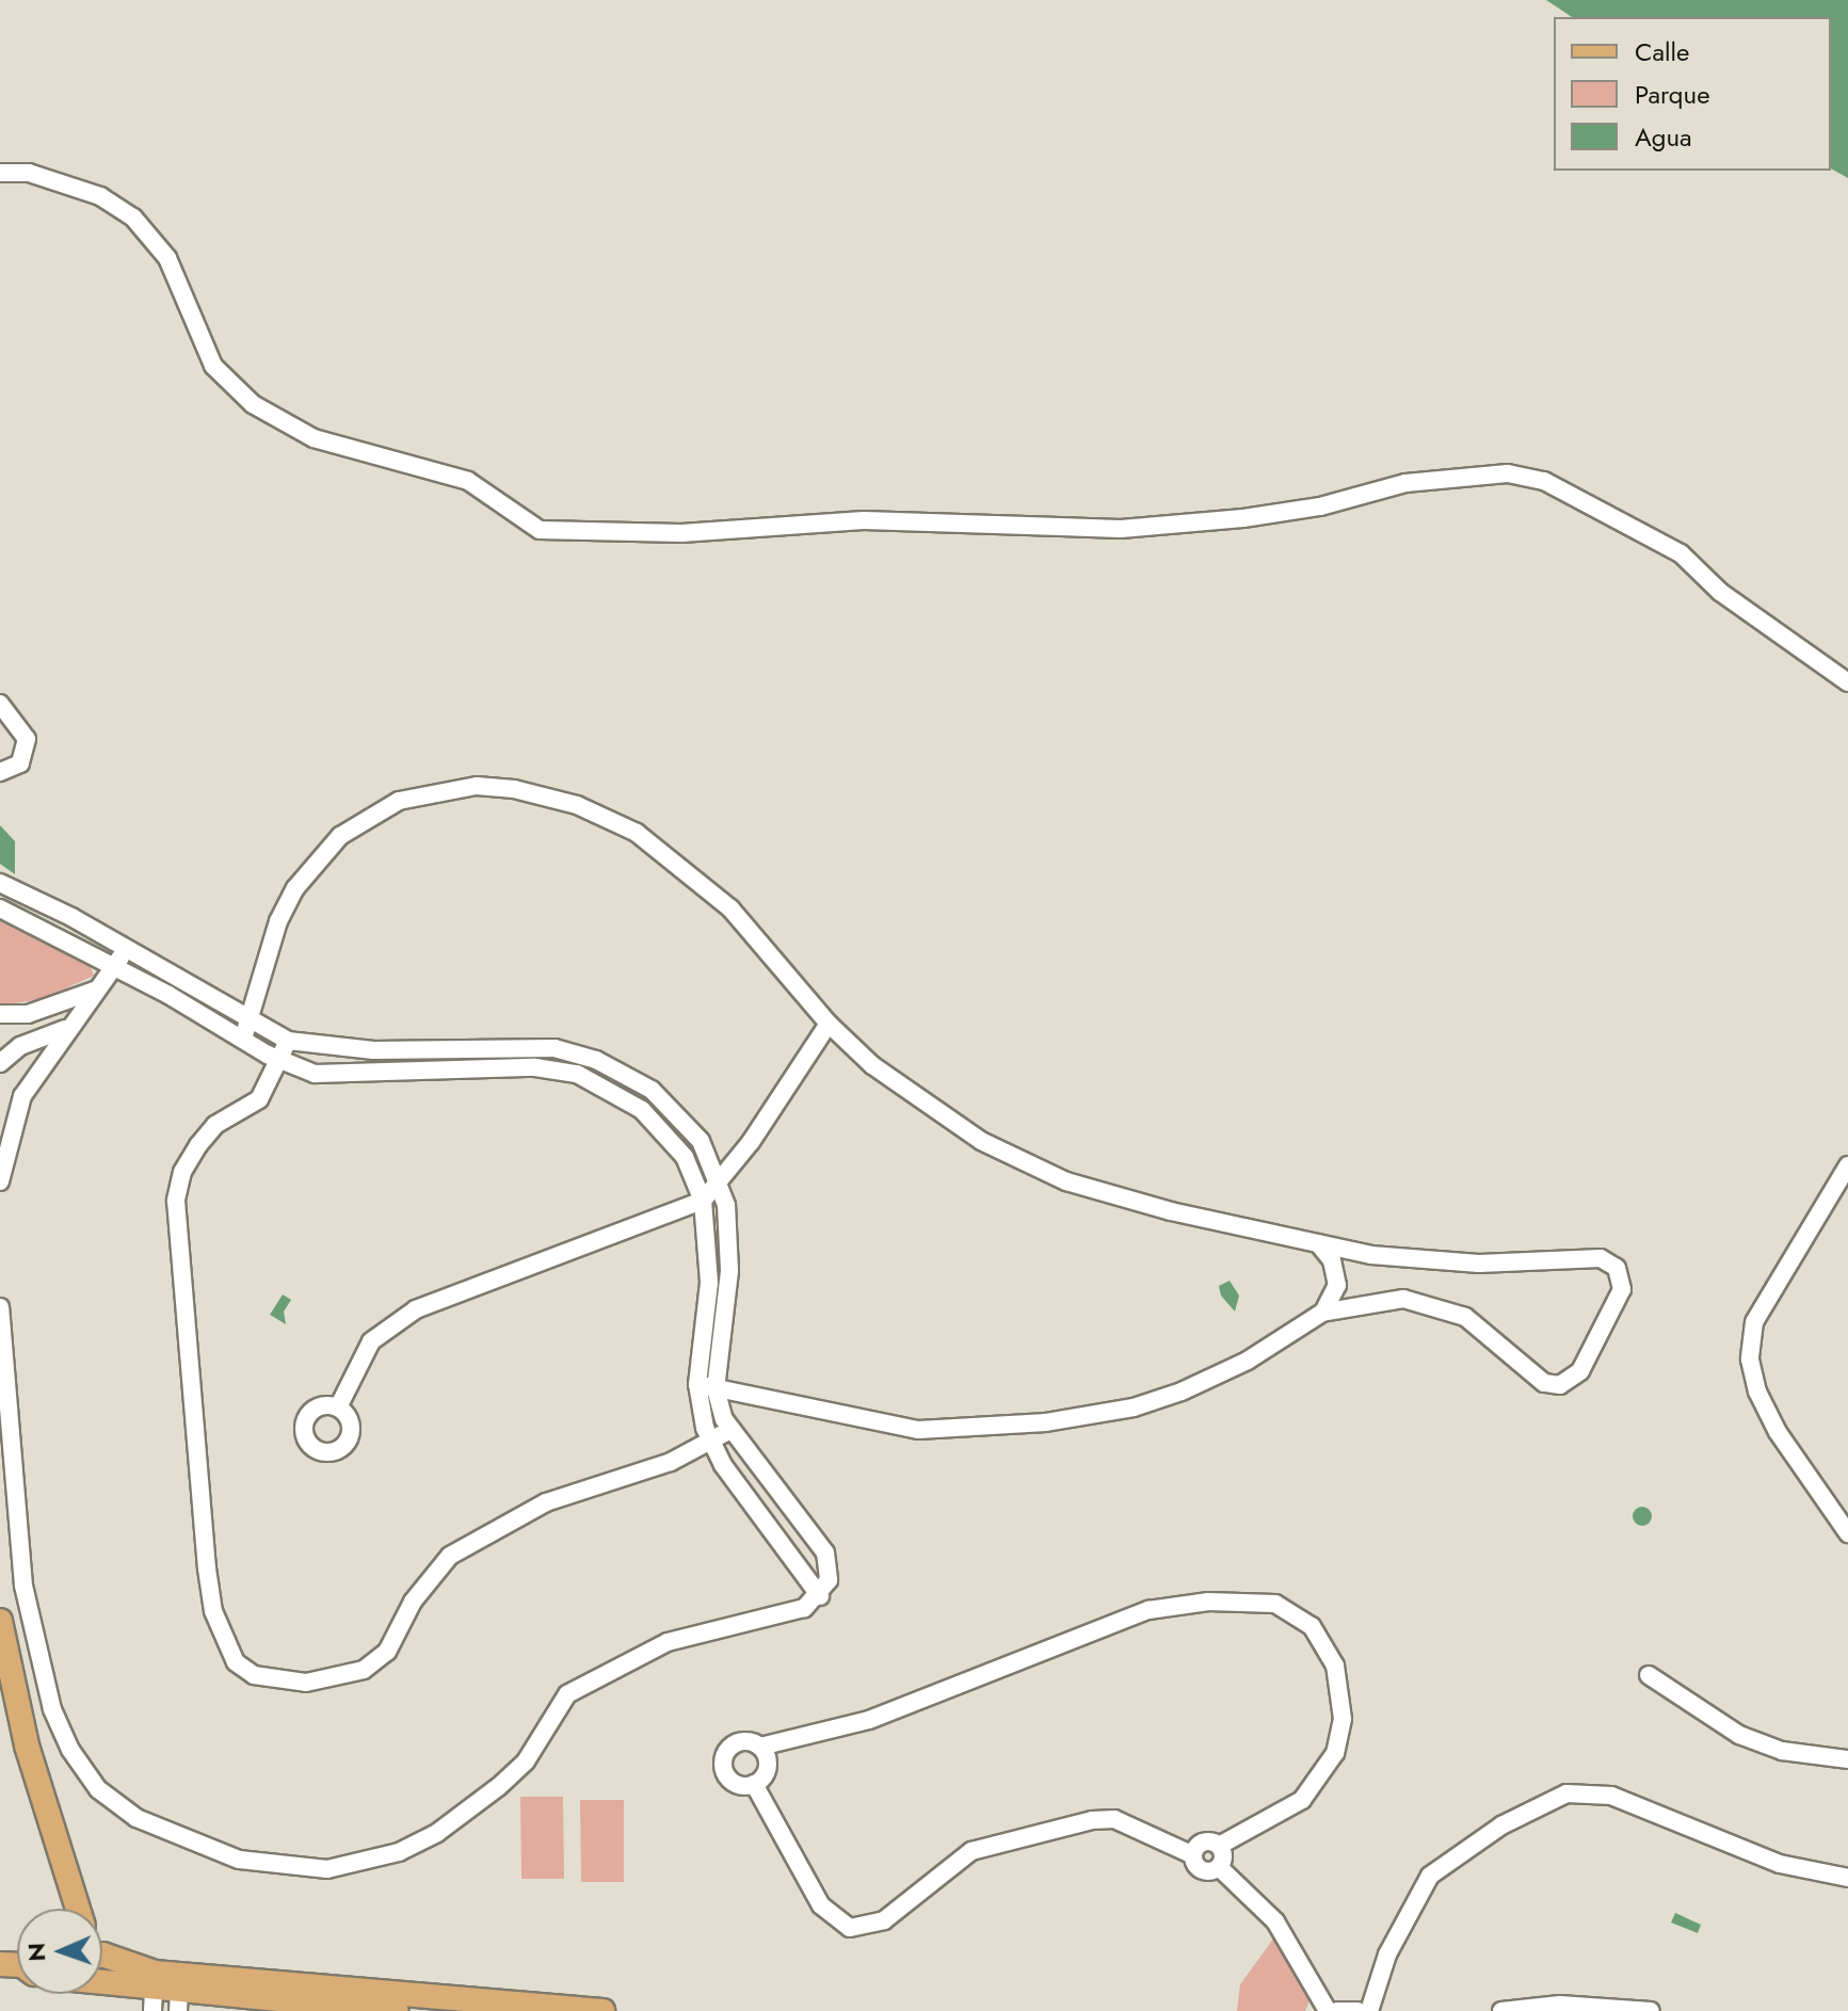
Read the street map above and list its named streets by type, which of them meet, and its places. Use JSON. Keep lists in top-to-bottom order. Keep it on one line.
{"legend":["Calle","Parque","Agua"],"north":"left"}
